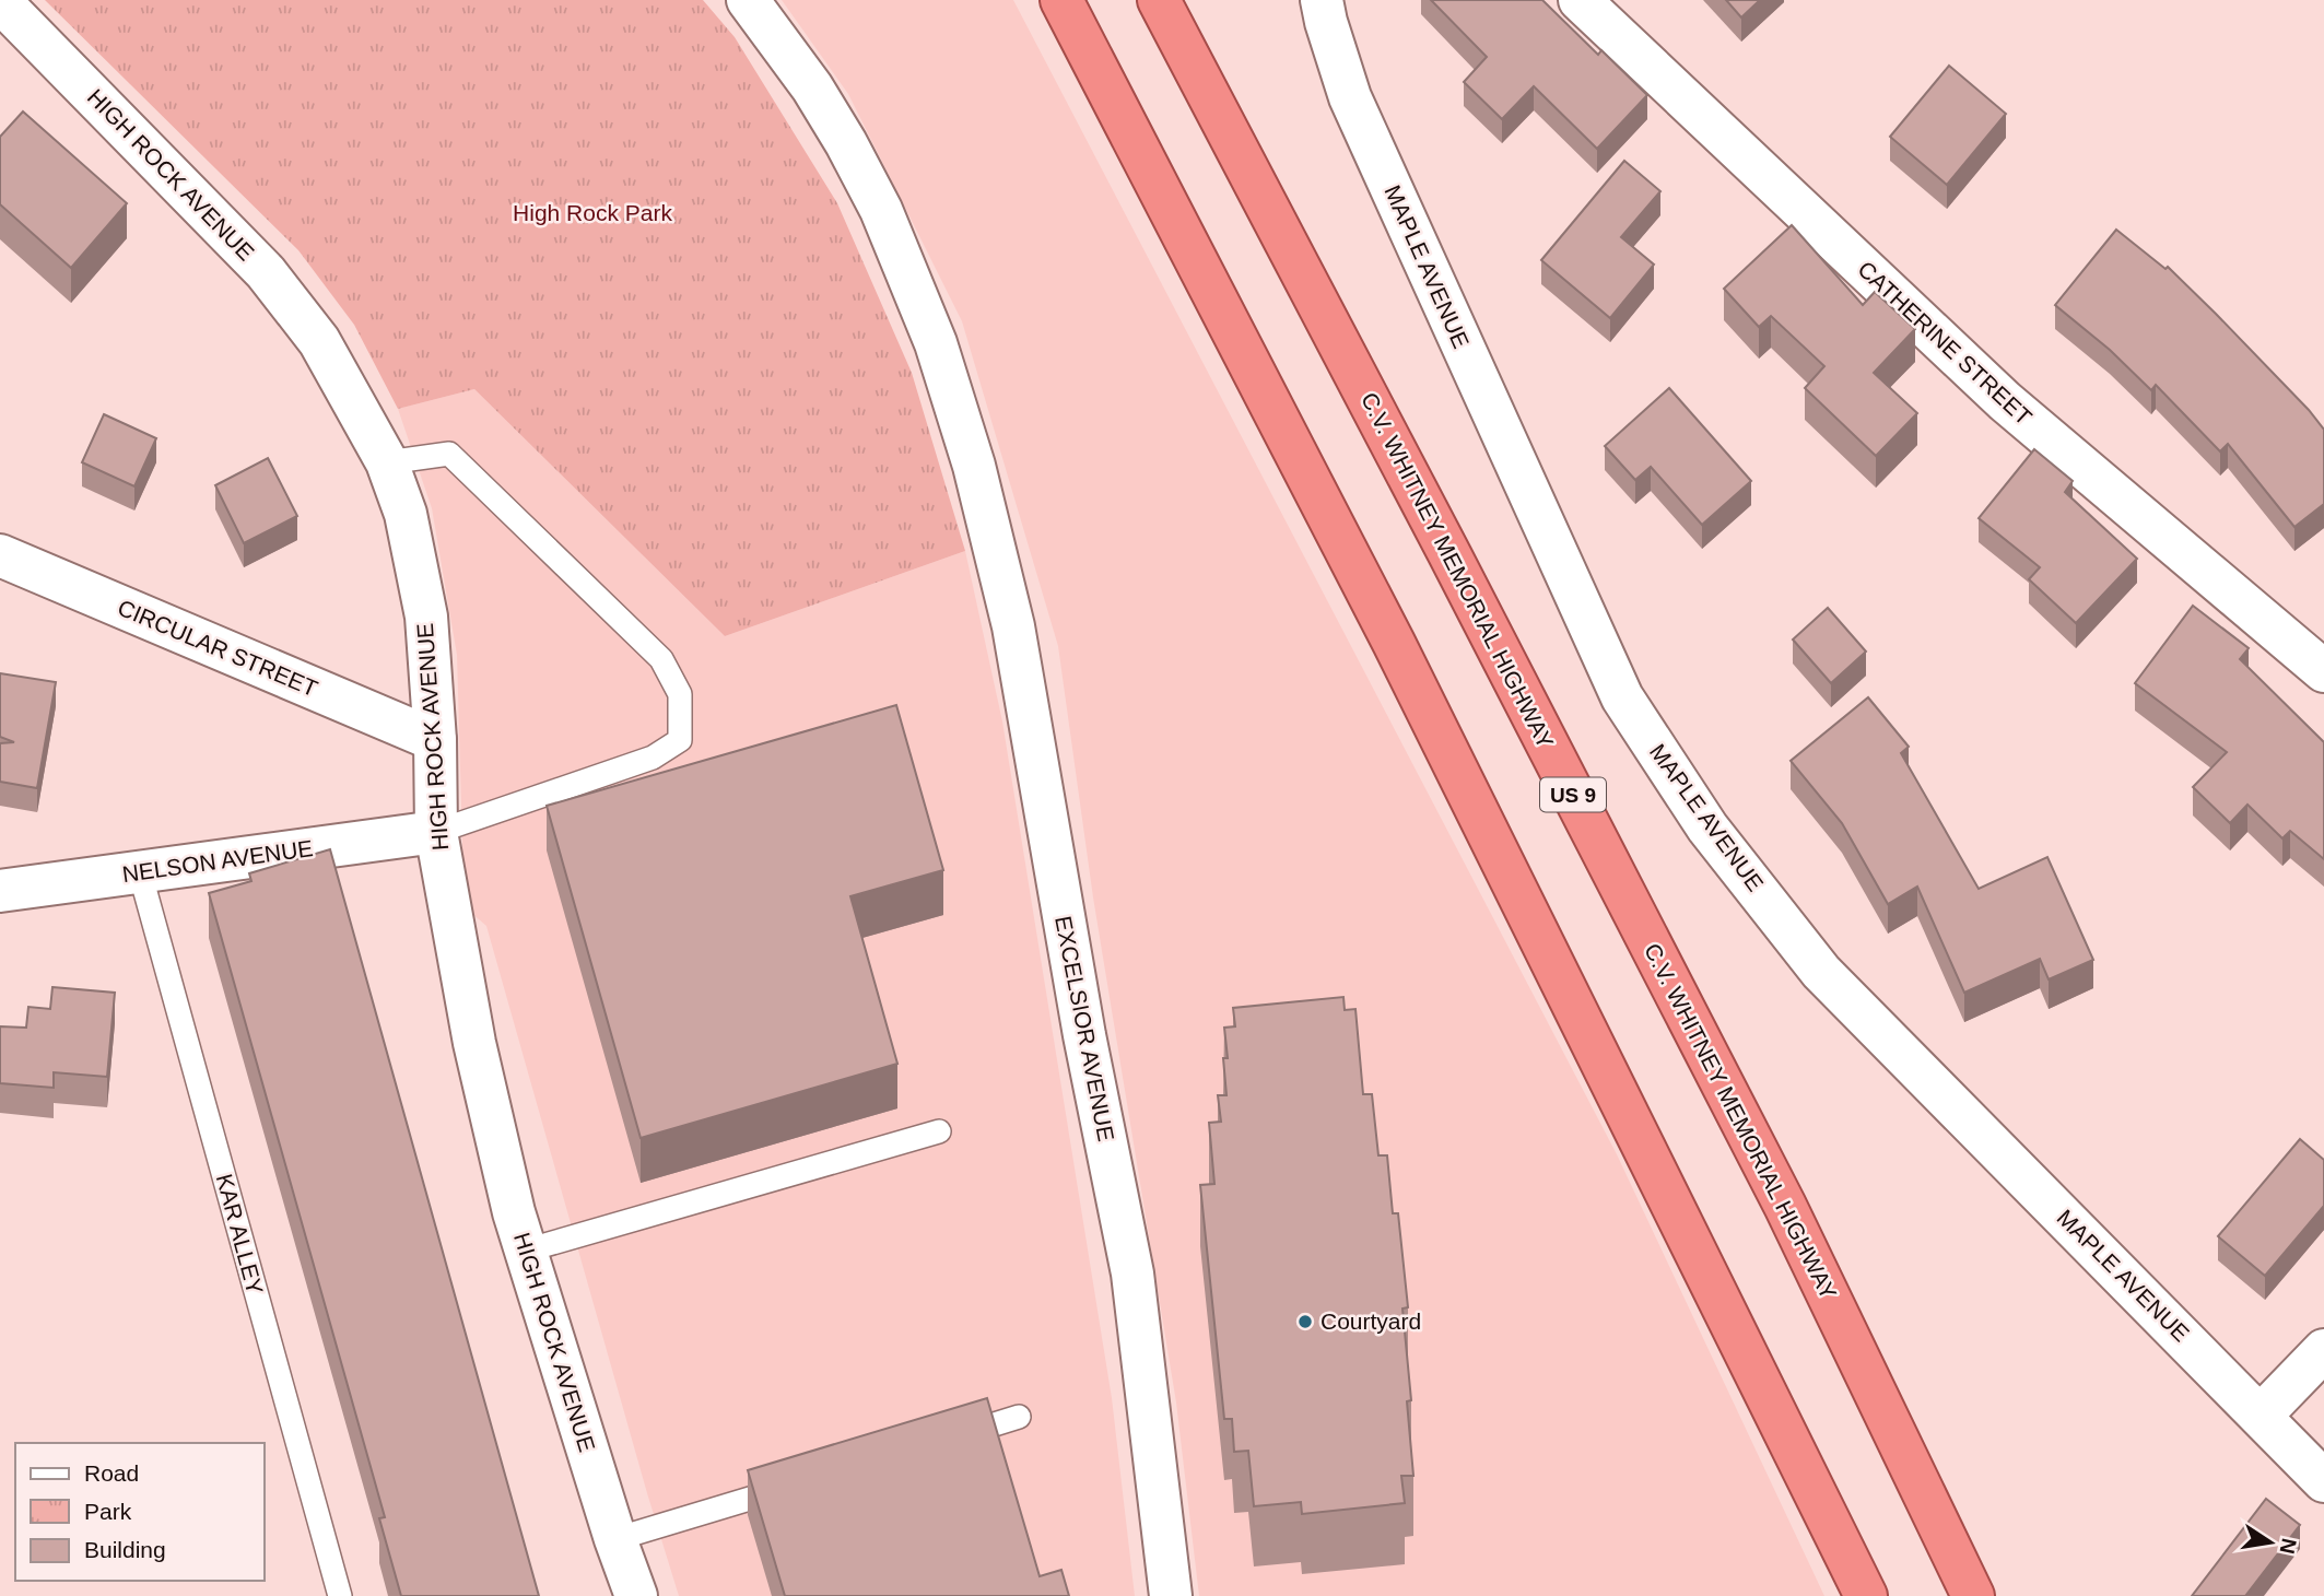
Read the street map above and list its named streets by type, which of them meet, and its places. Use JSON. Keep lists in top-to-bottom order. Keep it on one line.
{"streets":{"highway":["C.V. WHITNEY MEMORIAL HIGHWAY","US 9"],"street":["HIGH ROCK AVENUE","MAPLE AVENUE","CATHERINE STREET","CIRCULAR STREET","NELSON AVENUE","EXCELSIOR AVENUE"],"lane":["KAR ALLEY"]},"crossings":[["HIGH ROCK AVENUE","CIRCULAR STREET"],["HIGH ROCK AVENUE","NELSON AVENUE"],["NELSON AVENUE","KAR ALLEY"]],"parks":["High Rock Park"],"places":["Courtyard"],"legend":["Road","Park","Building"],"north":"right"}
